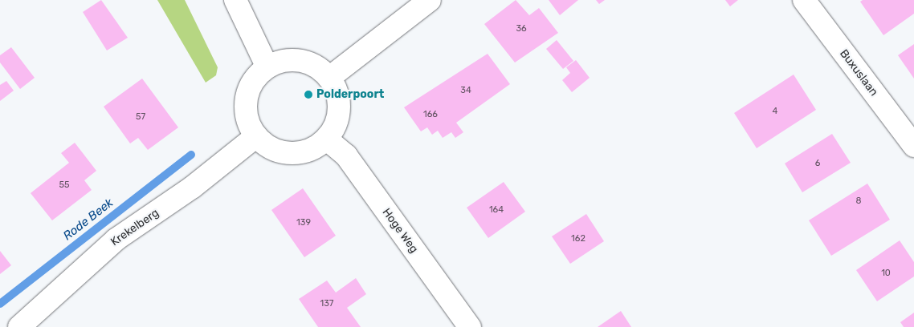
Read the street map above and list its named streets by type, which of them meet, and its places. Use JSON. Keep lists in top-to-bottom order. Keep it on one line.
{"streets":{"street":["Buxuslaan","Krekelberg","Hoge Weg"]},"crossings":[["Krekelberg","Hoge Weg"]],"water":["Rode Beek"],"places":["Polderpoort"],"house_numbers":["36","34","4","166","57","6","55","8","164","139","162","10","137"]}
